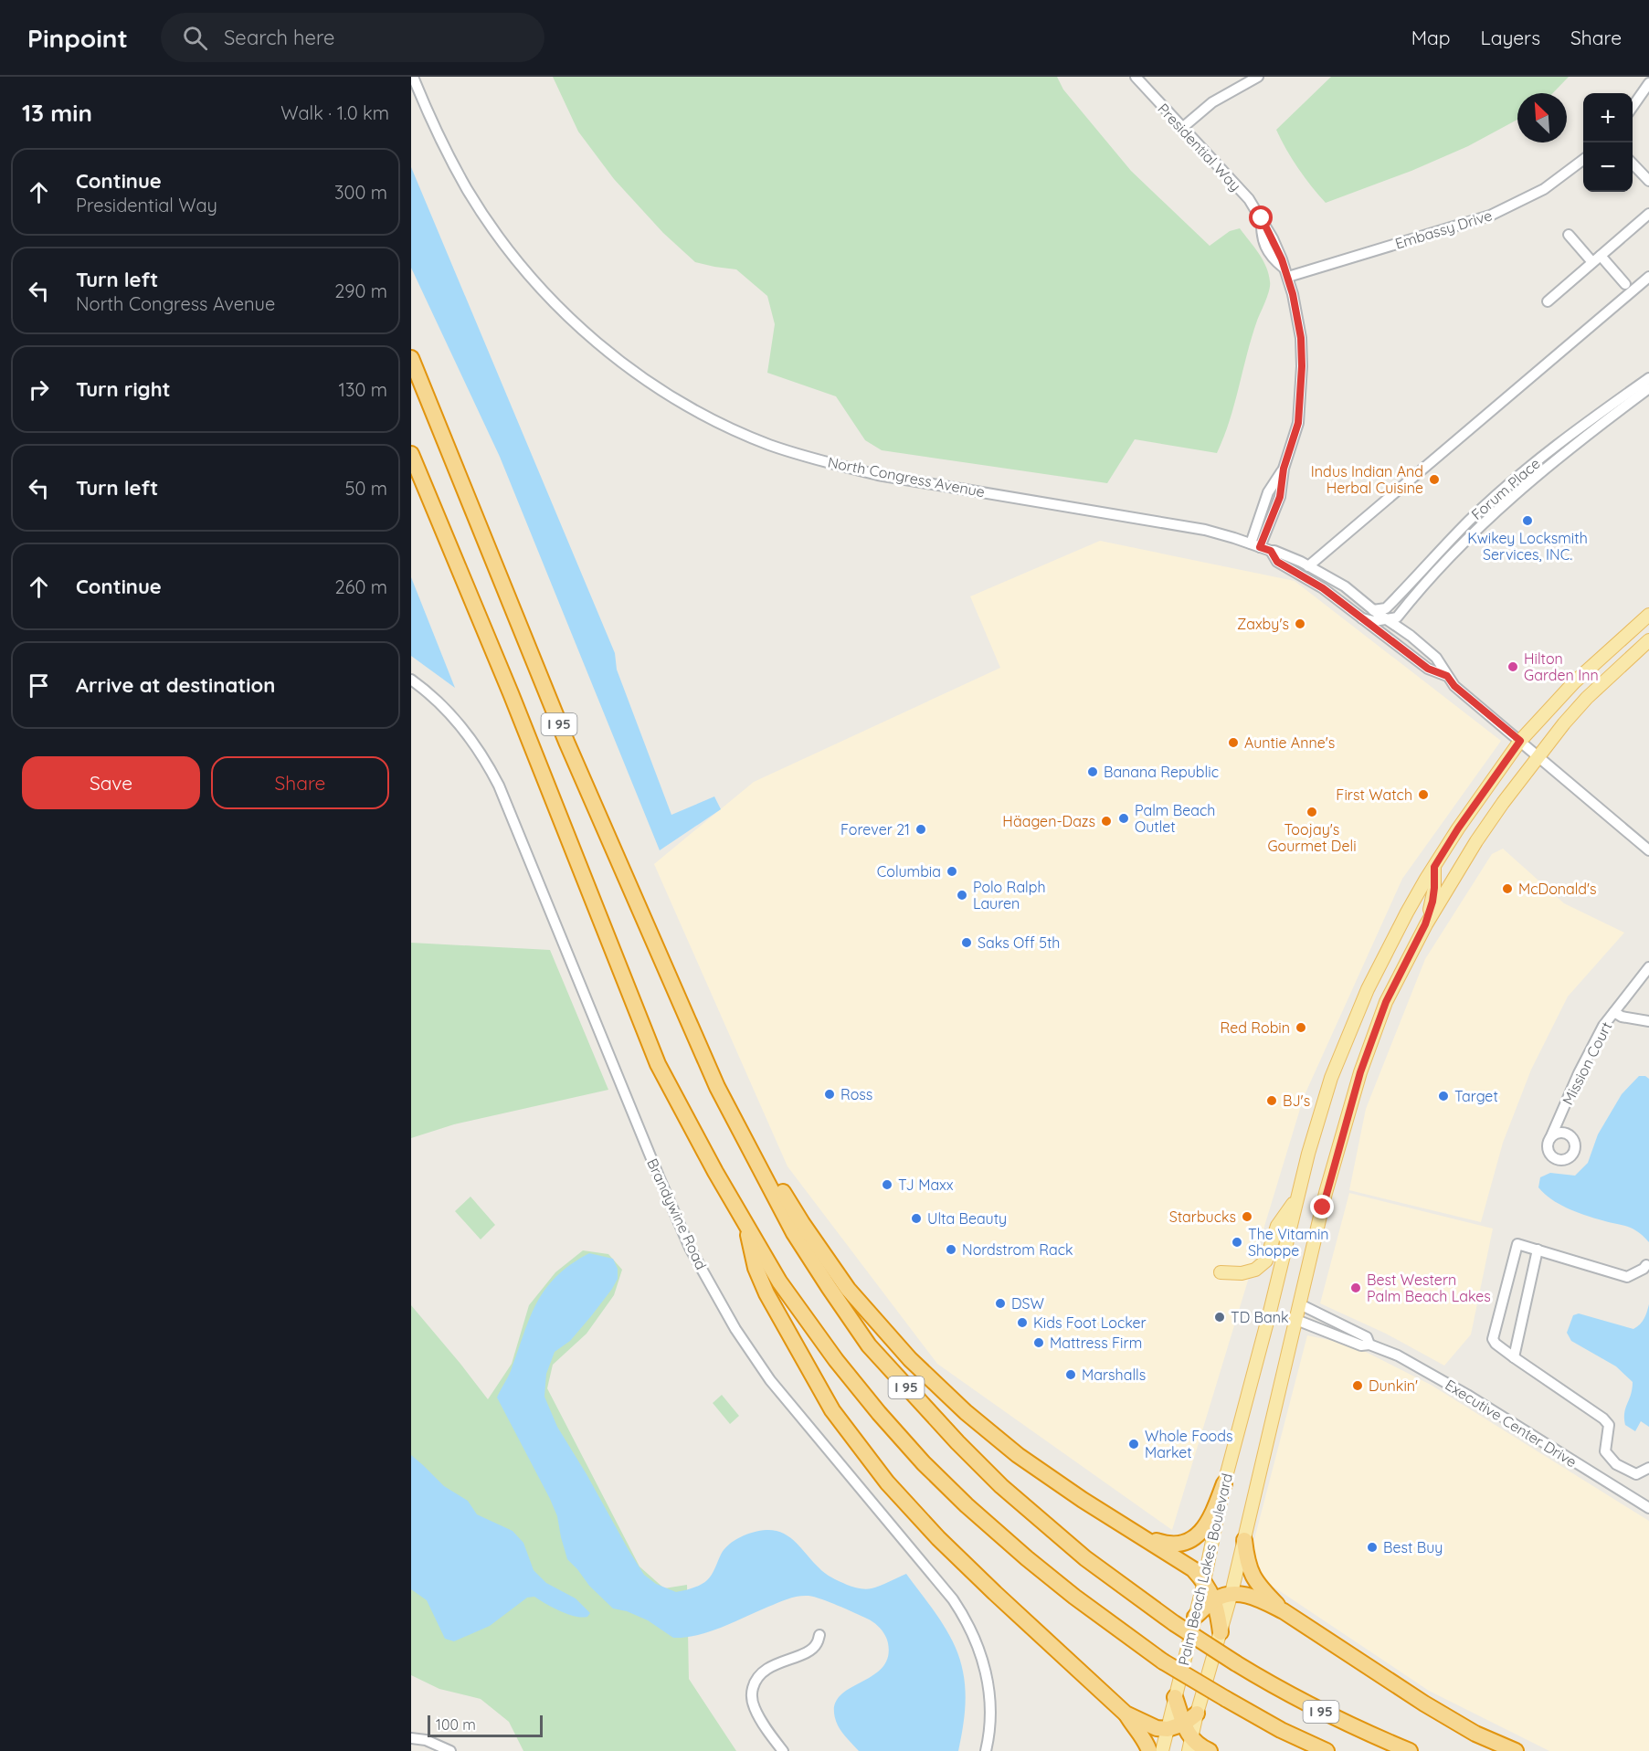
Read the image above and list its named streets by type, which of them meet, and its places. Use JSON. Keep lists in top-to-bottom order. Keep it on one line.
{"streets":{"highway":["I 95"],"main road":["Palm Beach Lakes Boulevard"],"street":["Presidential Way","Embassy Drive","North Congress Avenue","Forum Place","Mission Court","Brandywine Road","Executive Center Drive"]},"crossings":[["Presidential Way","Embassy Drive"],["Presidential Way","North Congress Avenue"],["North Congress Avenue","Forum Place"],["North Congress Avenue","Palm Beach Lakes Boulevard"],["Executive Center Drive","Palm Beach Lakes Boulevard"]],"places":["Indus Indian And Herbal Cuisine","Kwikey Locksmith Services, INC.","Zaxby's","Hilton Garden Inn","Auntie Anne's","Banana Republic","First Watch","Toojay's Gourmet Deli","Palm Beach Outlet","Häagen-Dazs","Forever 21","Columbia","McDonald's","Polo Ralph Lauren","Saks Off 5th","Red Robin","Ross","Target","BJ's","TJ Maxx","Starbucks","Ulta Beauty","The Vitamin Shoppe","Nordstrom Rack","Best Western Palm Beach Lakes","DSW","TD Bank","Kids Foot Locker","Mattress Firm","Marshalls","Dunkin'","Whole Foods Market","Best Buy"],"scale_bar":"100 m","north":"top left","page":{"header":"Pinpoint","search":"Search here","nav":["Map","Layers","Share"],"heading":["13 min","Walk · 1.0 km"],"map_buttons":["+","−"],"list":[["Continue","Presidential Way","300 m"],["Turn left","North Congress Avenue","290 m"],["Turn right","130 m"],["Turn left","50 m"],["Continue","260 m"],"Arrive at destination"],"buttons":["Save","Share"],"scale":"100 m"}}
